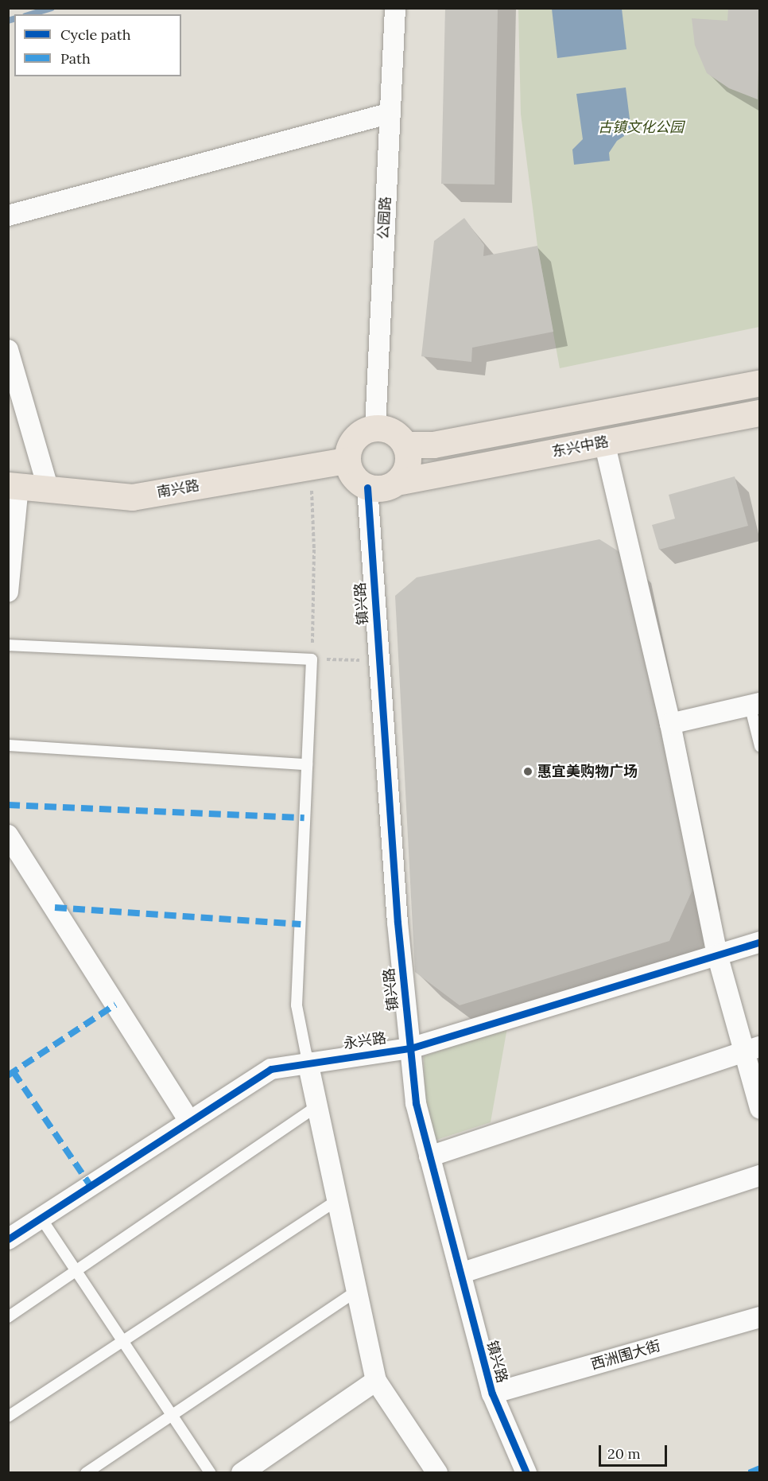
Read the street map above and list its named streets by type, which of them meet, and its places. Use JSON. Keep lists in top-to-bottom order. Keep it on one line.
{"streets":{"main road":["东兴中路","南兴路"],"street":["公园路","镇兴路","永兴路","西洲围大街"]},"crossings":[["公园路","东兴中路"],["公园路","南兴路"],["公园路","镇兴路"],["东兴中路","南兴路"],["东兴中路","镇兴路"],["南兴路","镇兴路"],["镇兴路","永兴路"],["镇兴路","西洲围大街"]],"parks":["古镇文化公园"],"places":["惠宜美购物广场"],"legend":["Cycle path","Path"],"scale_bar":"20 m"}
